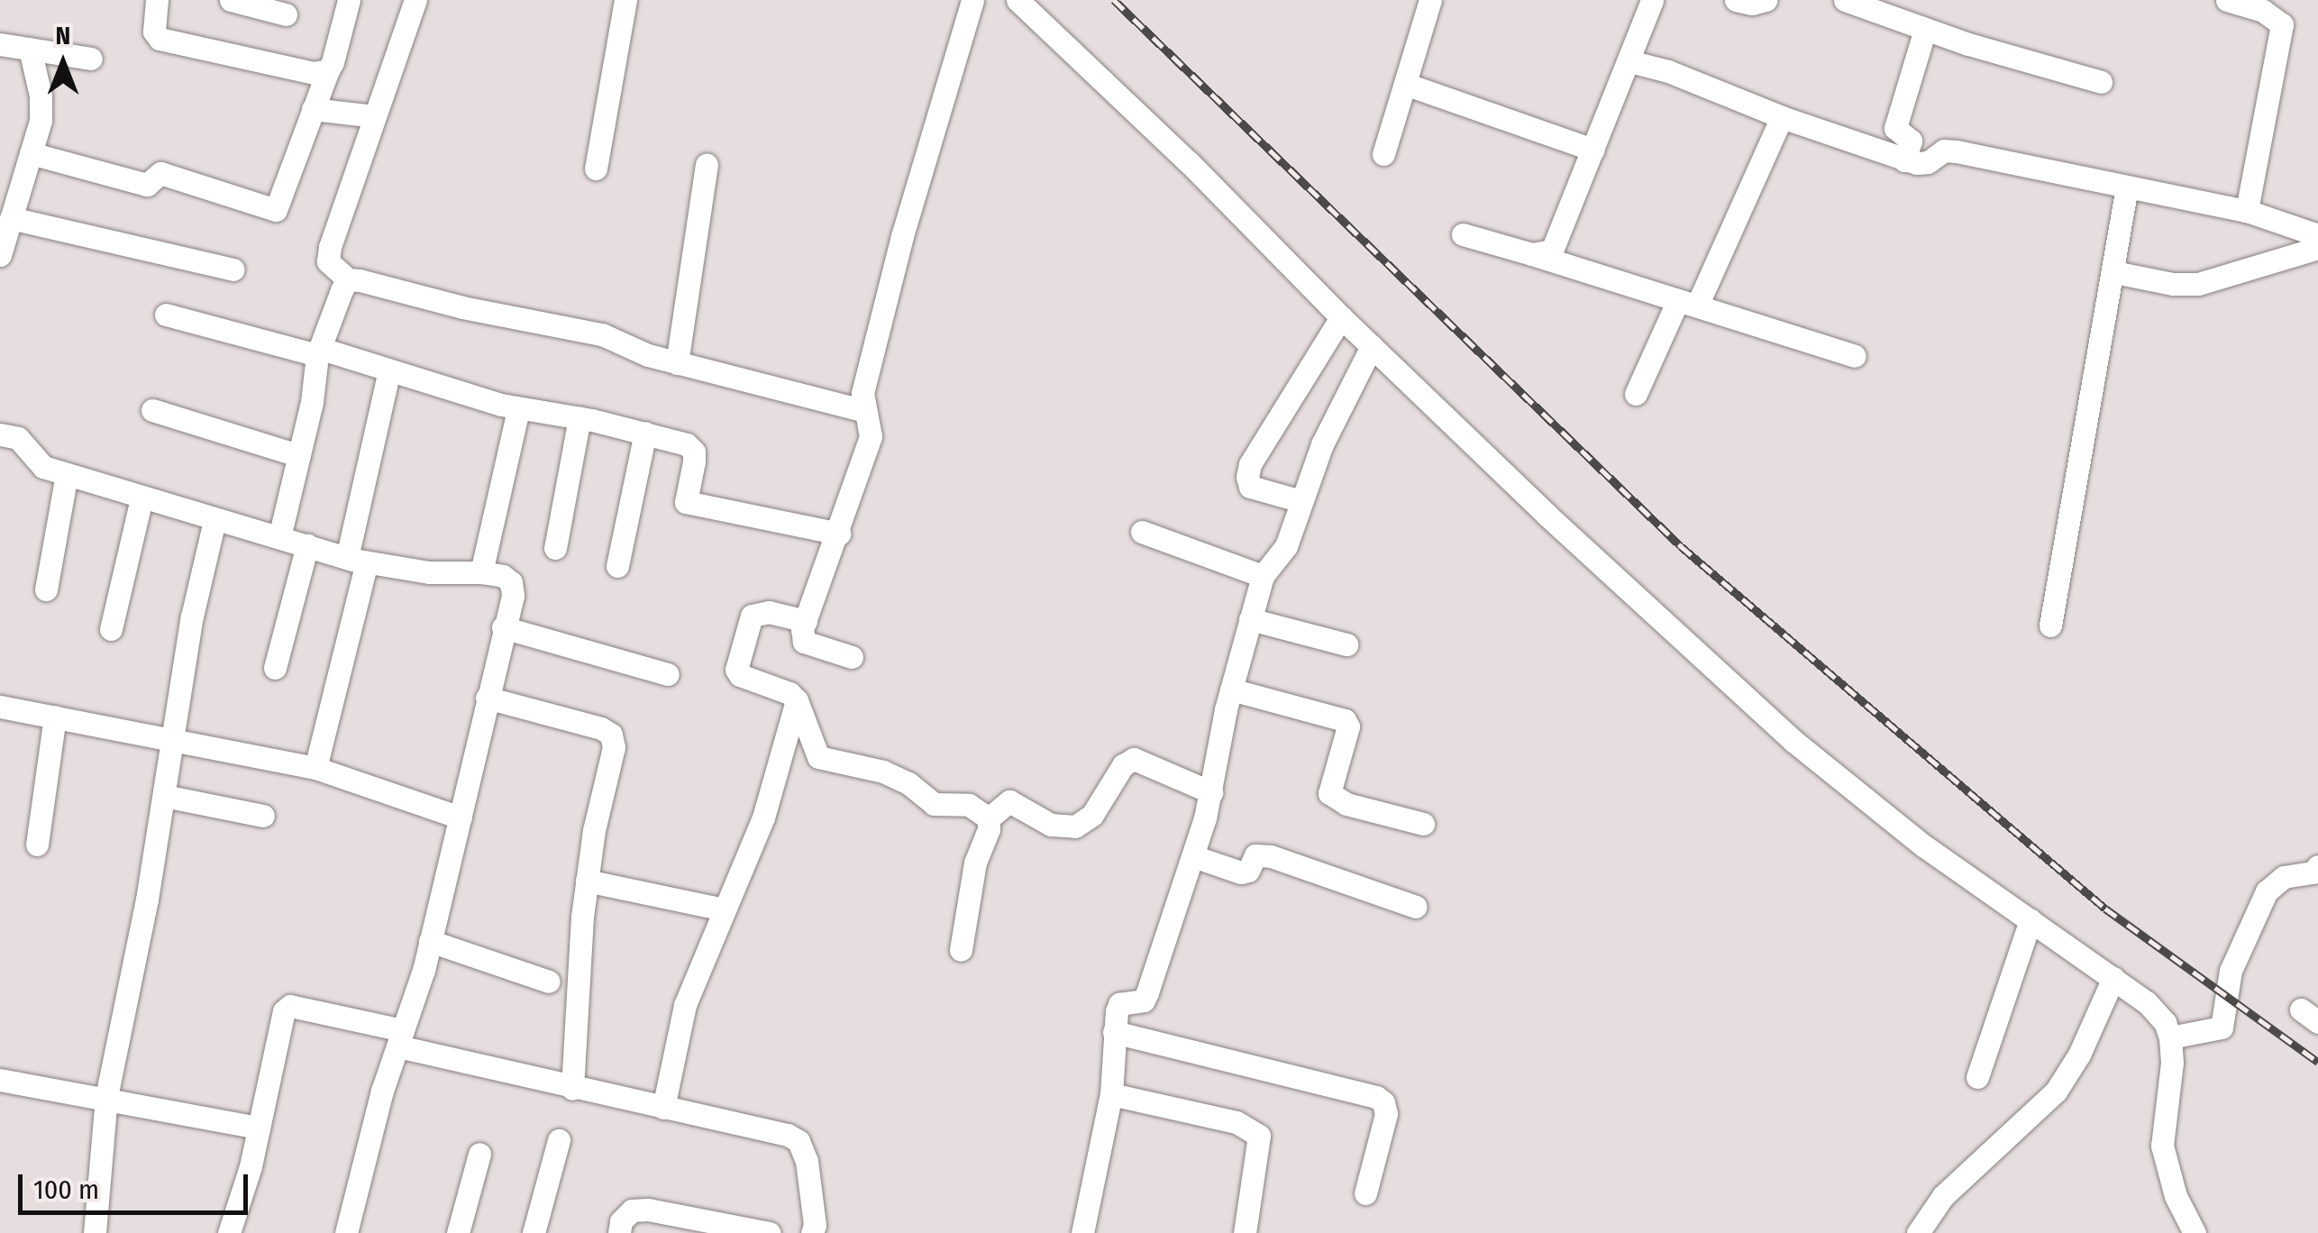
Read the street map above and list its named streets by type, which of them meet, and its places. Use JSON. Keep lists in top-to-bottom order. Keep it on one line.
{"scale_bar":"100 m","north":"top"}
